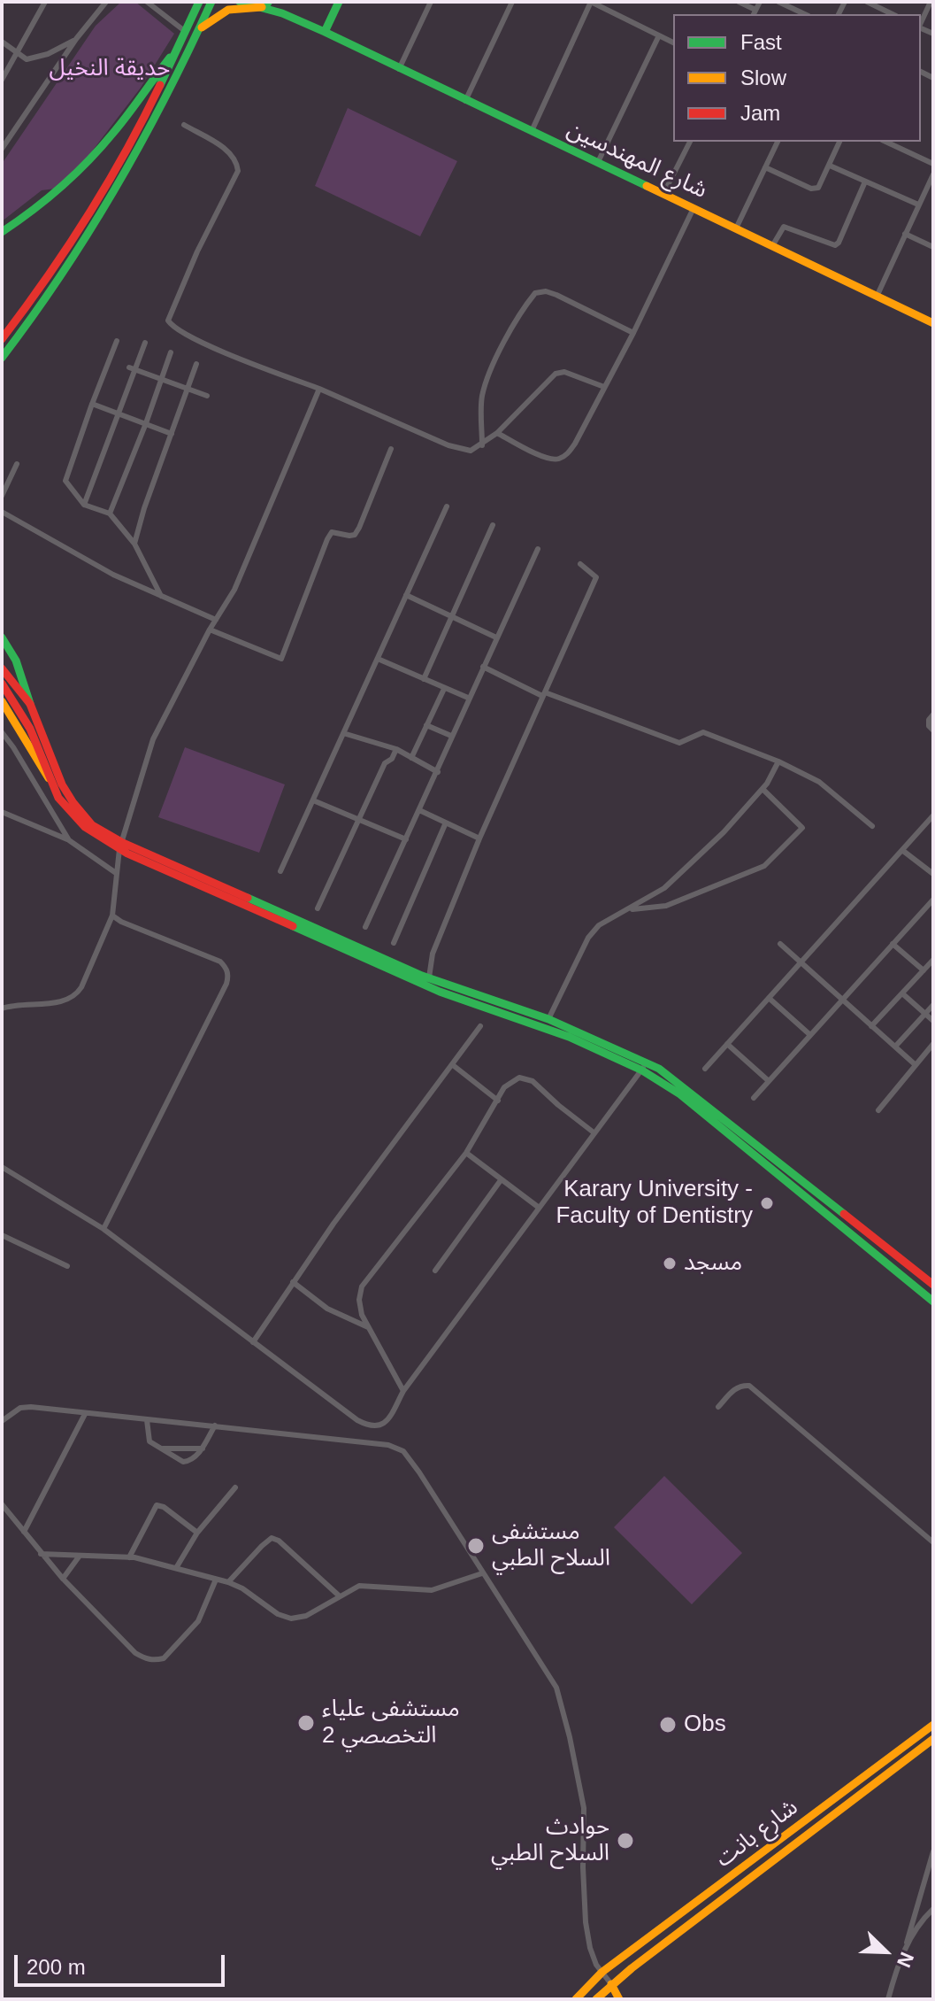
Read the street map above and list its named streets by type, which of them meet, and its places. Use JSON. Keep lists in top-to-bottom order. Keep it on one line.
{"streets":{"main road":["شارع المهندسين","شارع بانت"]},"parks":["حديقة النخيل"],"places":["Karary University - Faculty of Dentistry","مسجد","مستشفى السلاح الطبي","مستشفى علياء التخصصي 2","Obs","حوادث السلاح الطبي"],"legend":["Fast","Slow","Jam"],"scale_bar":"200 m","north":"bottom right"}
